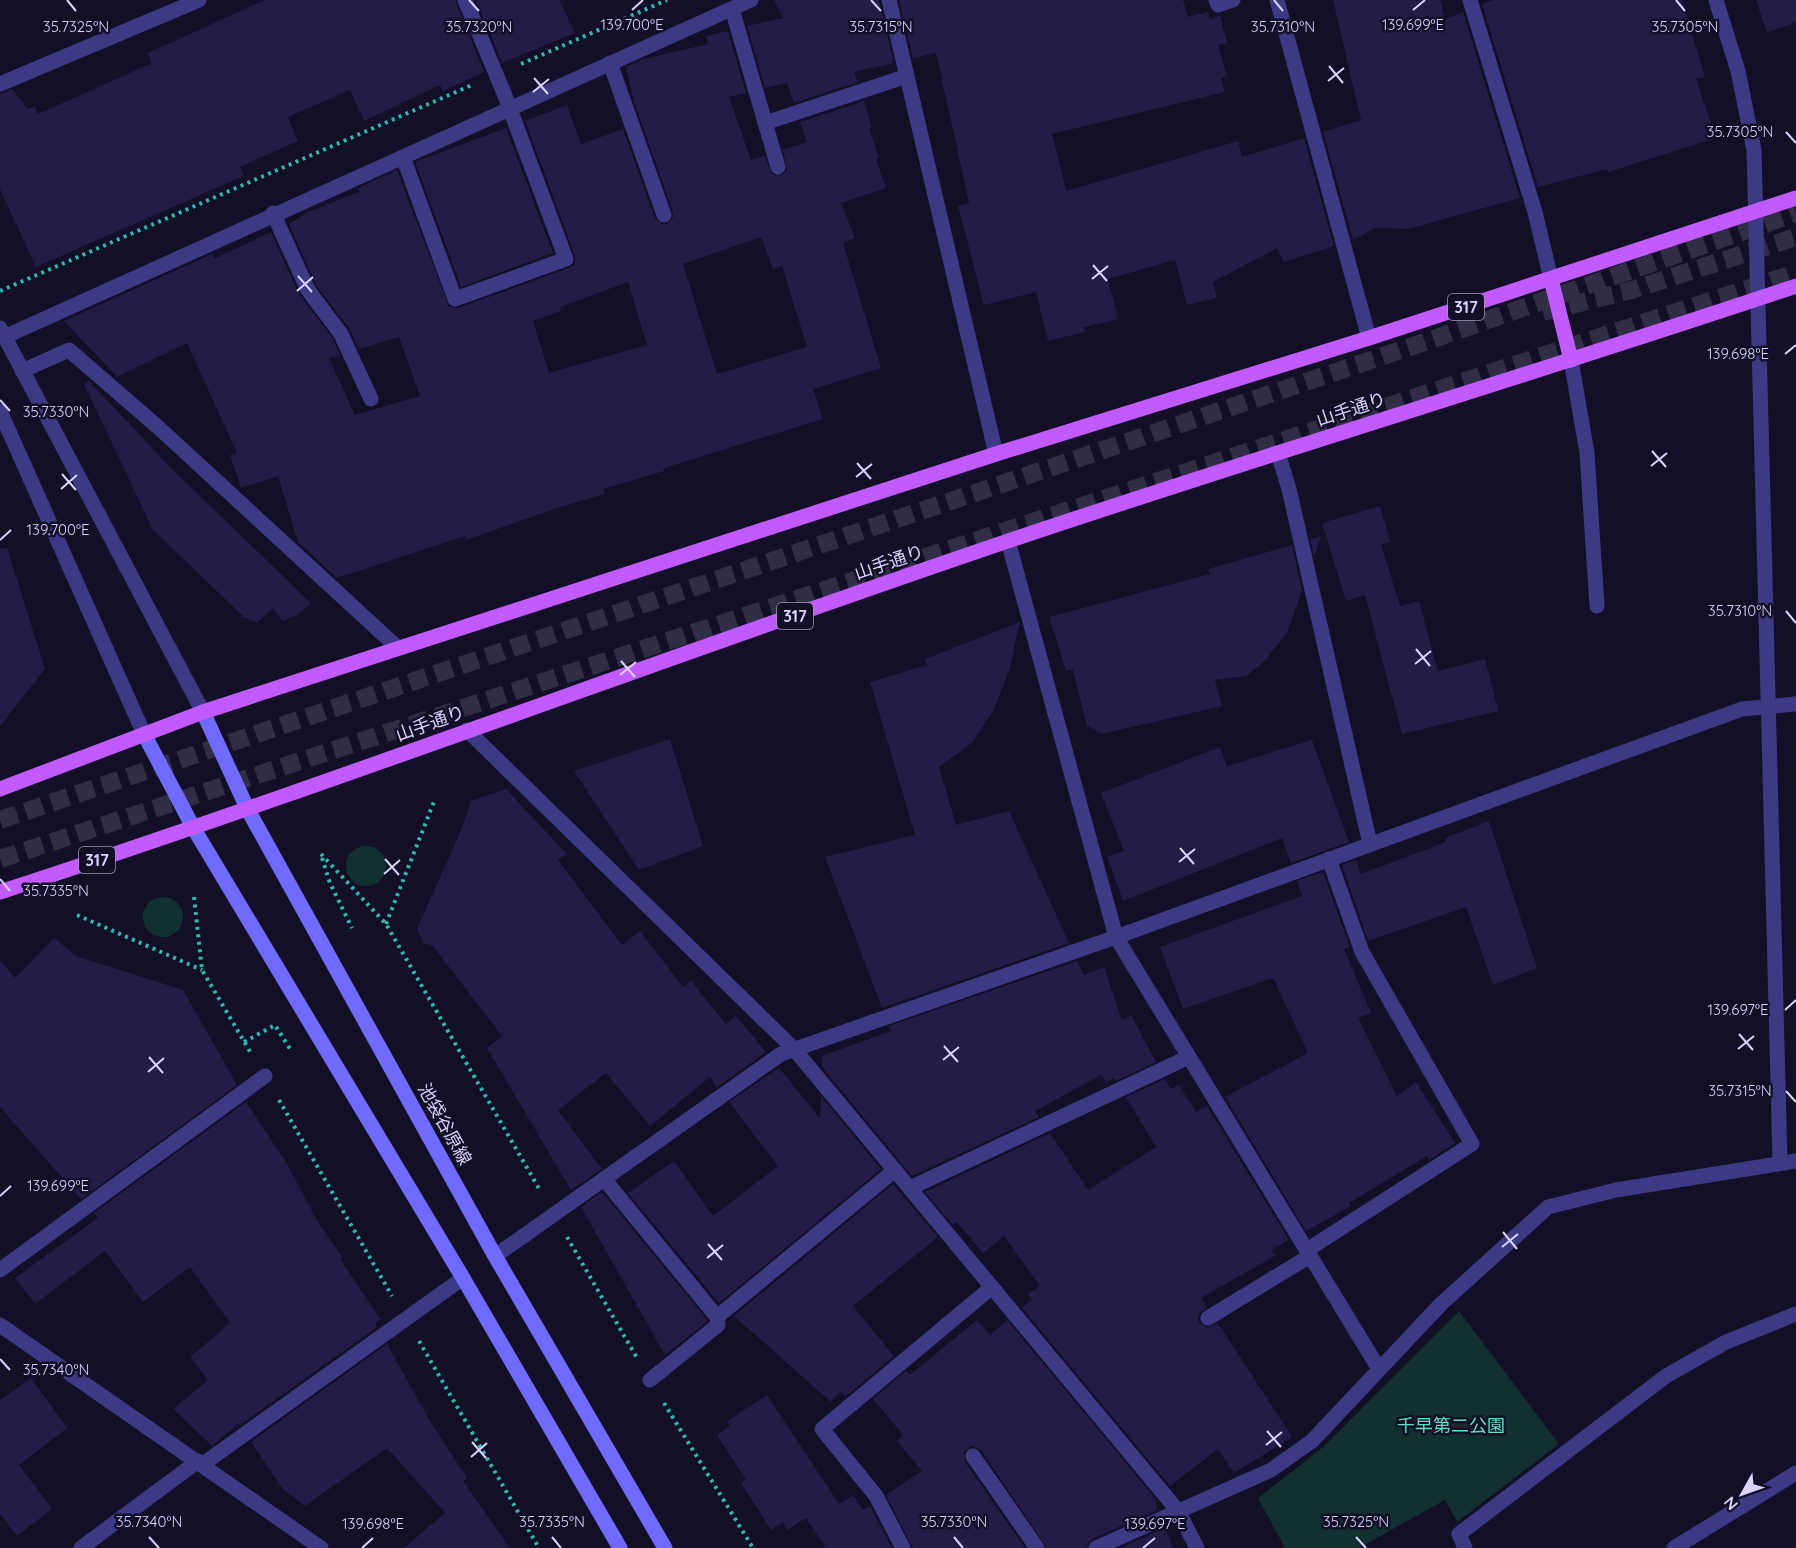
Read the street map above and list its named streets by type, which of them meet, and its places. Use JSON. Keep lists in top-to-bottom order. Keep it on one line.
{"streets":{"main road":["317","山手通り","池袋谷原線"]},"crossings":[["317","池袋谷原線"],["山手通り","池袋谷原線"]],"parks":["千早第二公園"],"north":"bottom left","coordinates":["139.700°E","139.699°E","35.7310°N","35.7325°N","35.7320°N","35.7315°N","35.7305°N","139.698°E","35.7330°N","35.7335°N","139.697°E","35.7340°N"]}
